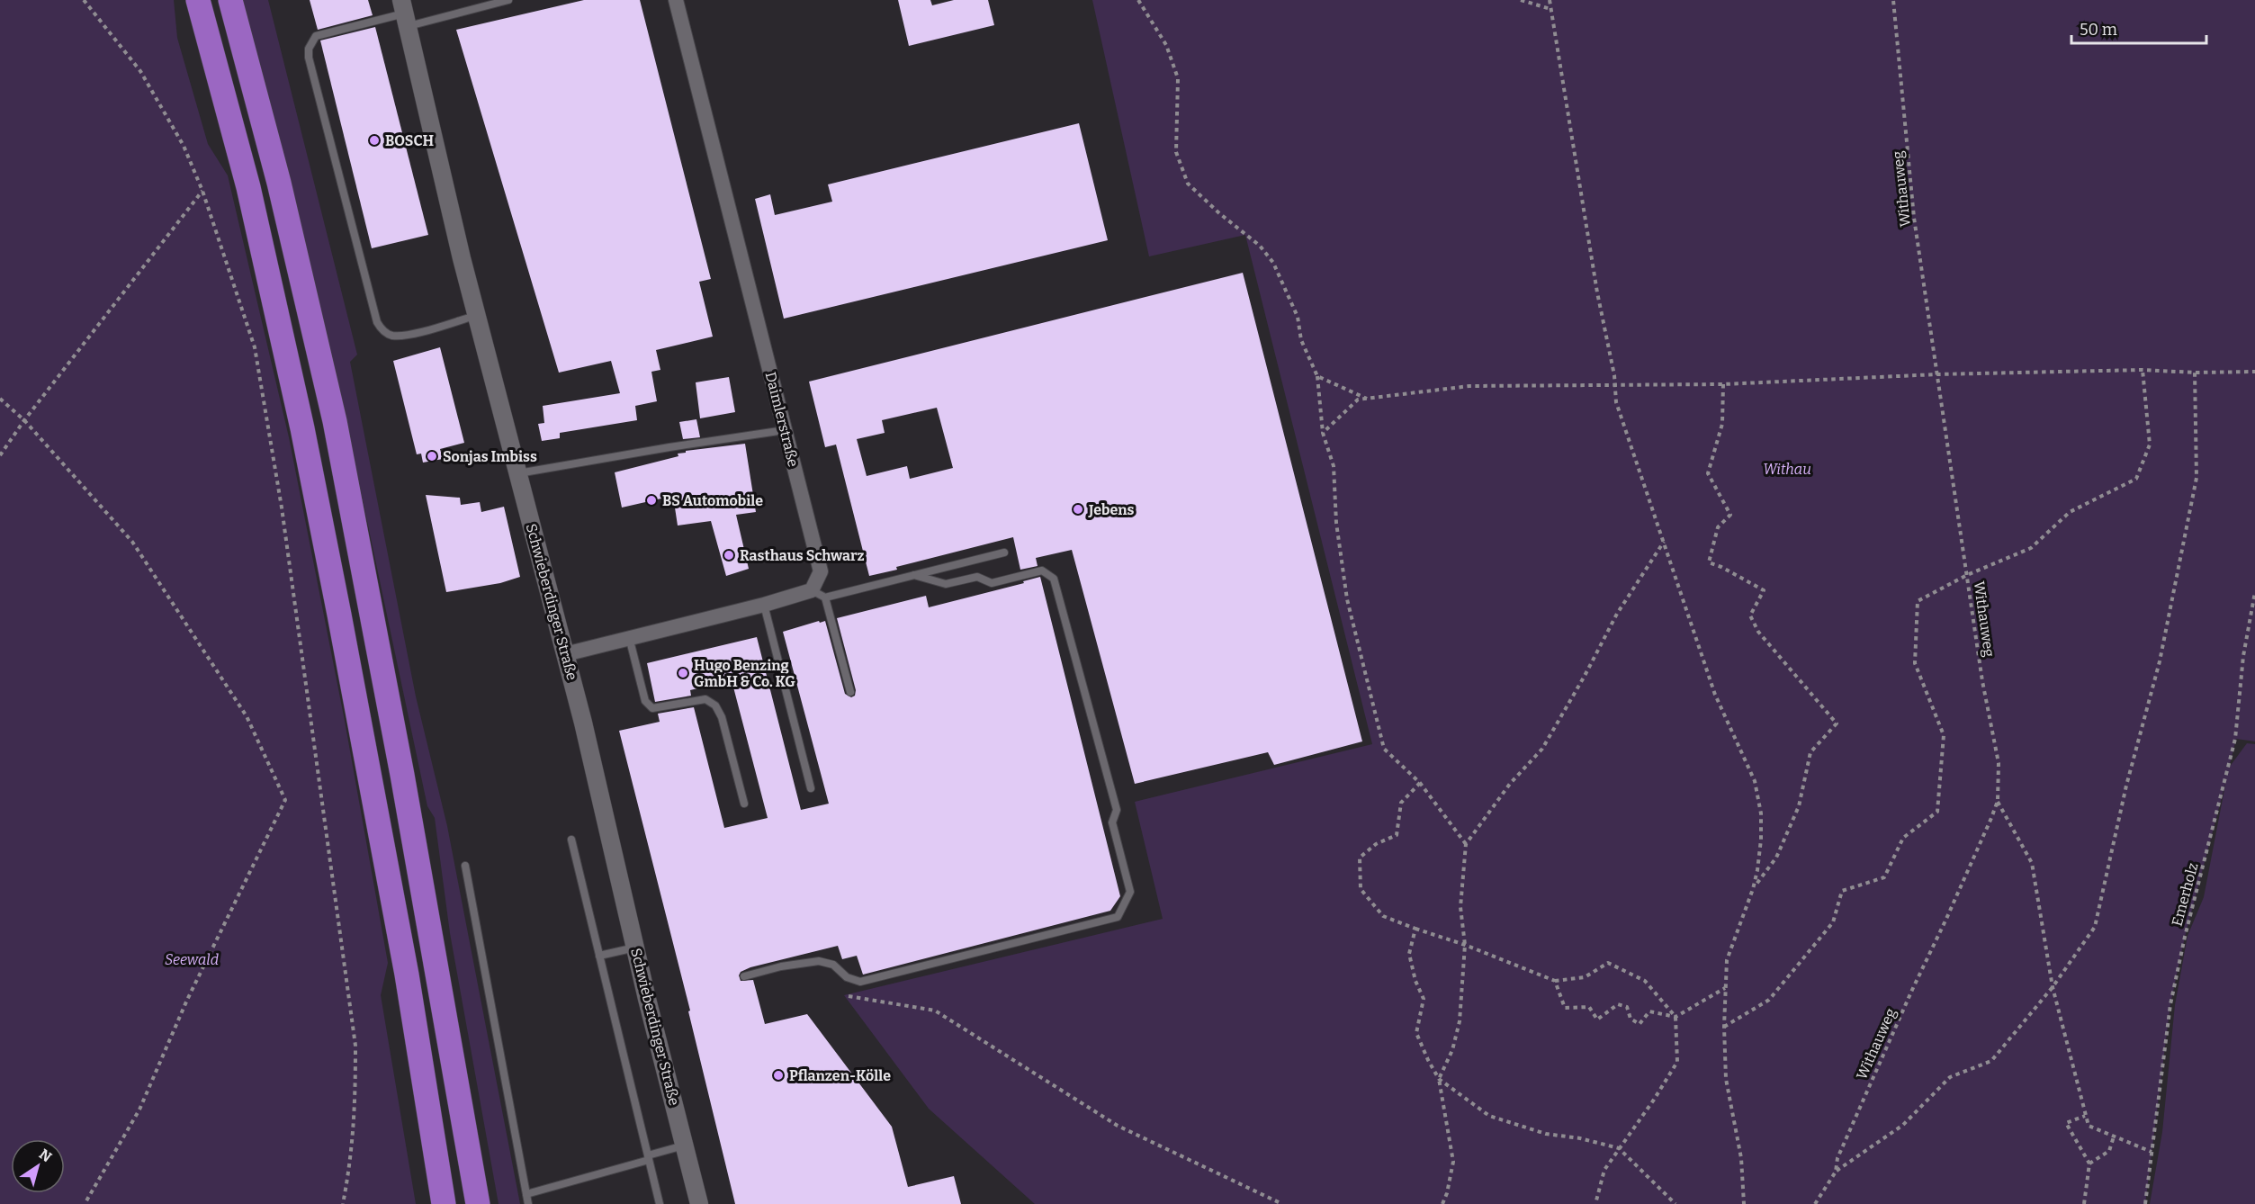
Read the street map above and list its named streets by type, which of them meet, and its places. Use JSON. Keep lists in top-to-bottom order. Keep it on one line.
{"streets":{"street":["Daimlerstraße","Schwieberdinger Straße"],"path":["Withauweg","Emerholz"]},"parks":["Withau","Seewald"],"places":["BOSCH","Sonjas Imbiss","BS Automobile","Jebens","Rasthaus Schwarz","Hugo Benzing GmbH & Co. KG","Pflanzen-Kölle"],"scale_bar":"50 m","north":"top right"}
